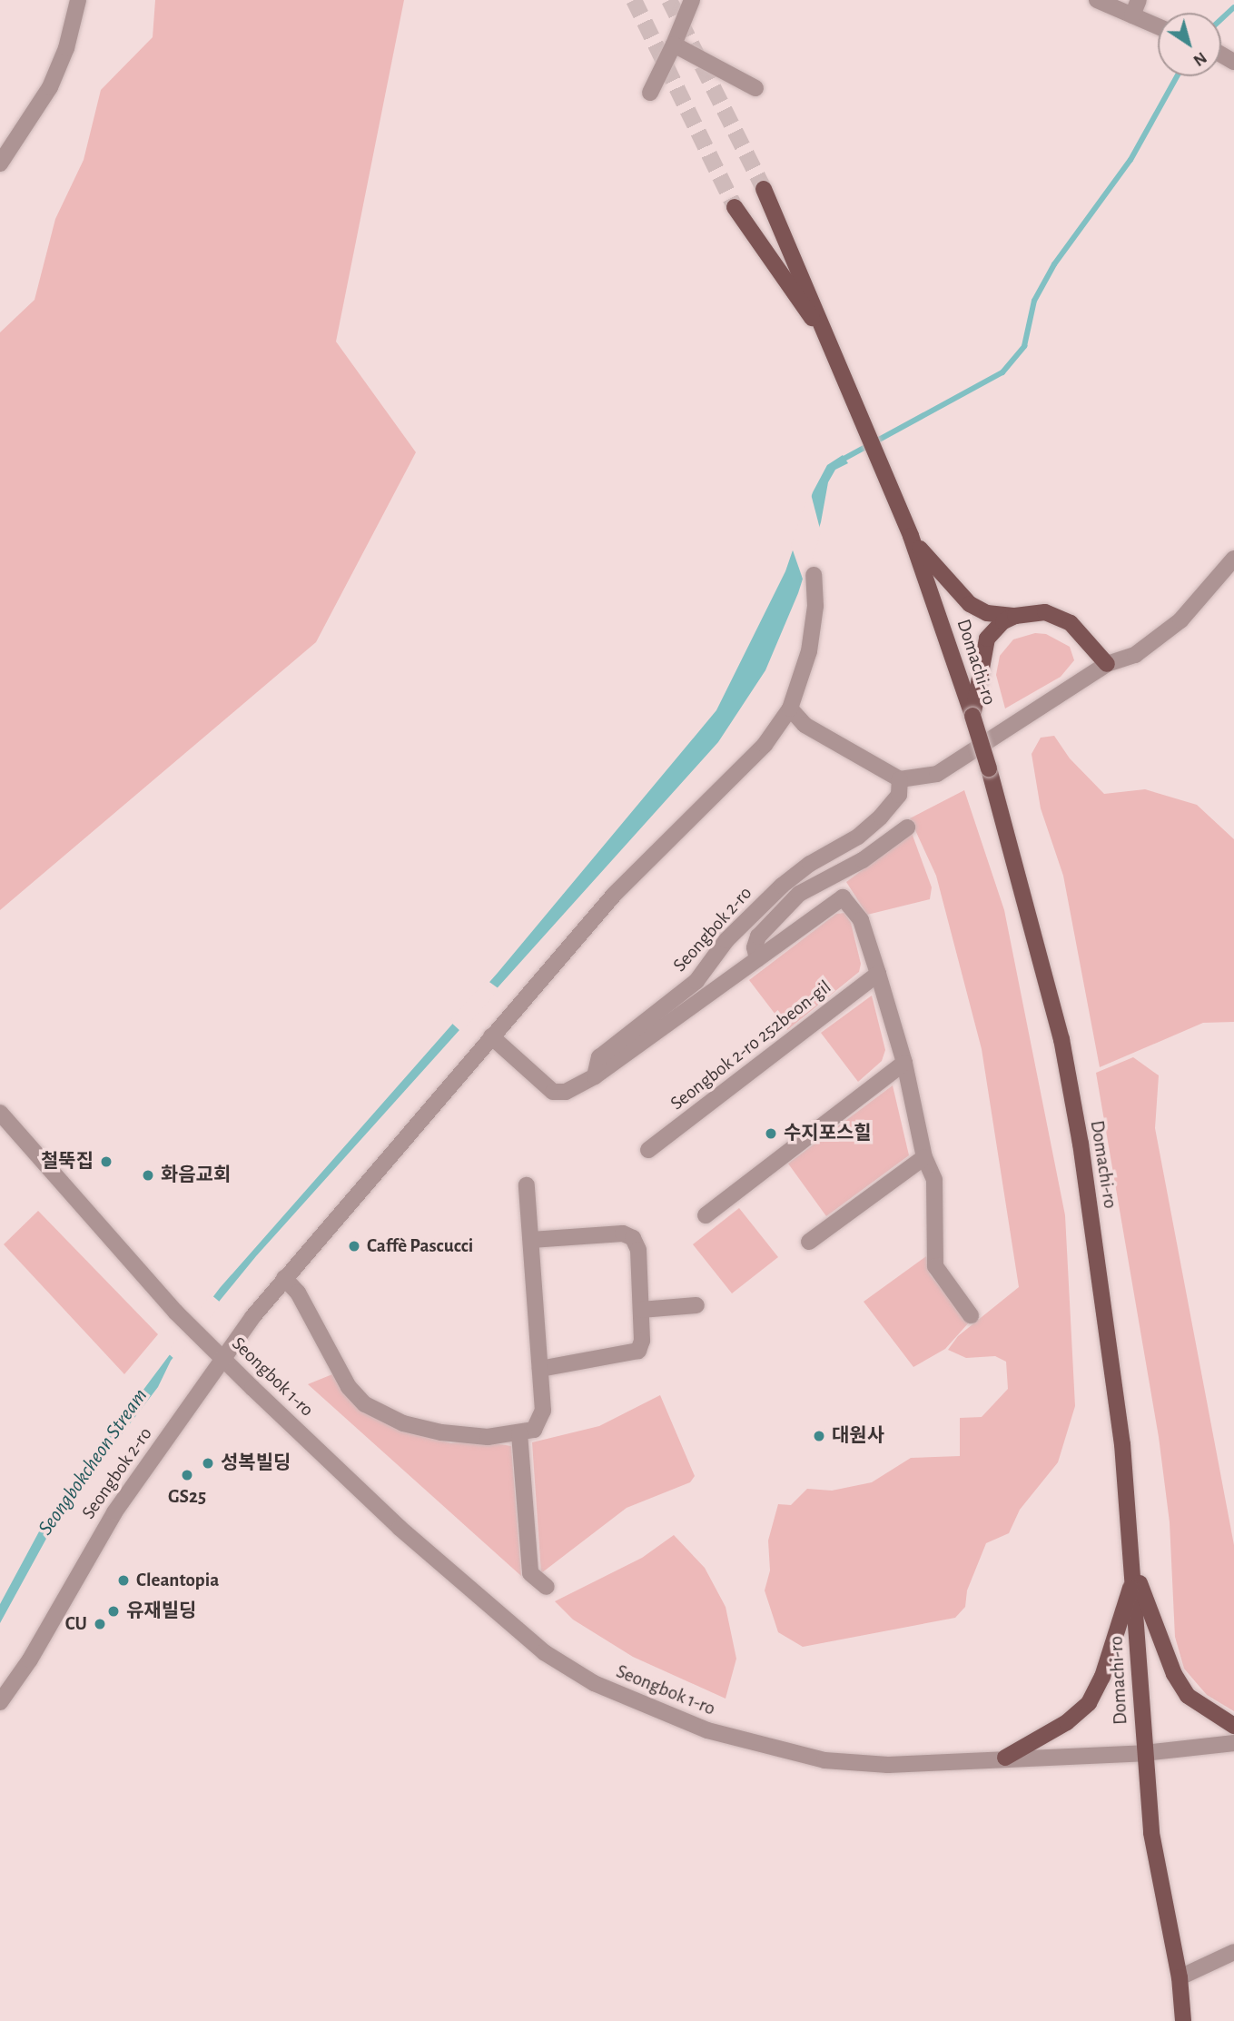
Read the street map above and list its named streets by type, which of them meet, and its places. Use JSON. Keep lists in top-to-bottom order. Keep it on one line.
{"streets":{"main road":["Domachi-ro"],"street":["Seongbok 2-ro","Seongbok 2-ro 252beon-gil","Seongbok 1-ro"]},"crossings":[["Domachi-ro","Seongbok 1-ro"],["Seongbok 2-ro","Seongbok 1-ro"]],"water":["Seongbokcheon Stream"],"places":["수지포스힐","철뚝집","화음교회","Caffè Pascucci","대원사","성복빌딩","GS25","Cleantopia","유재빌딩","CU"],"north":"bottom right"}
